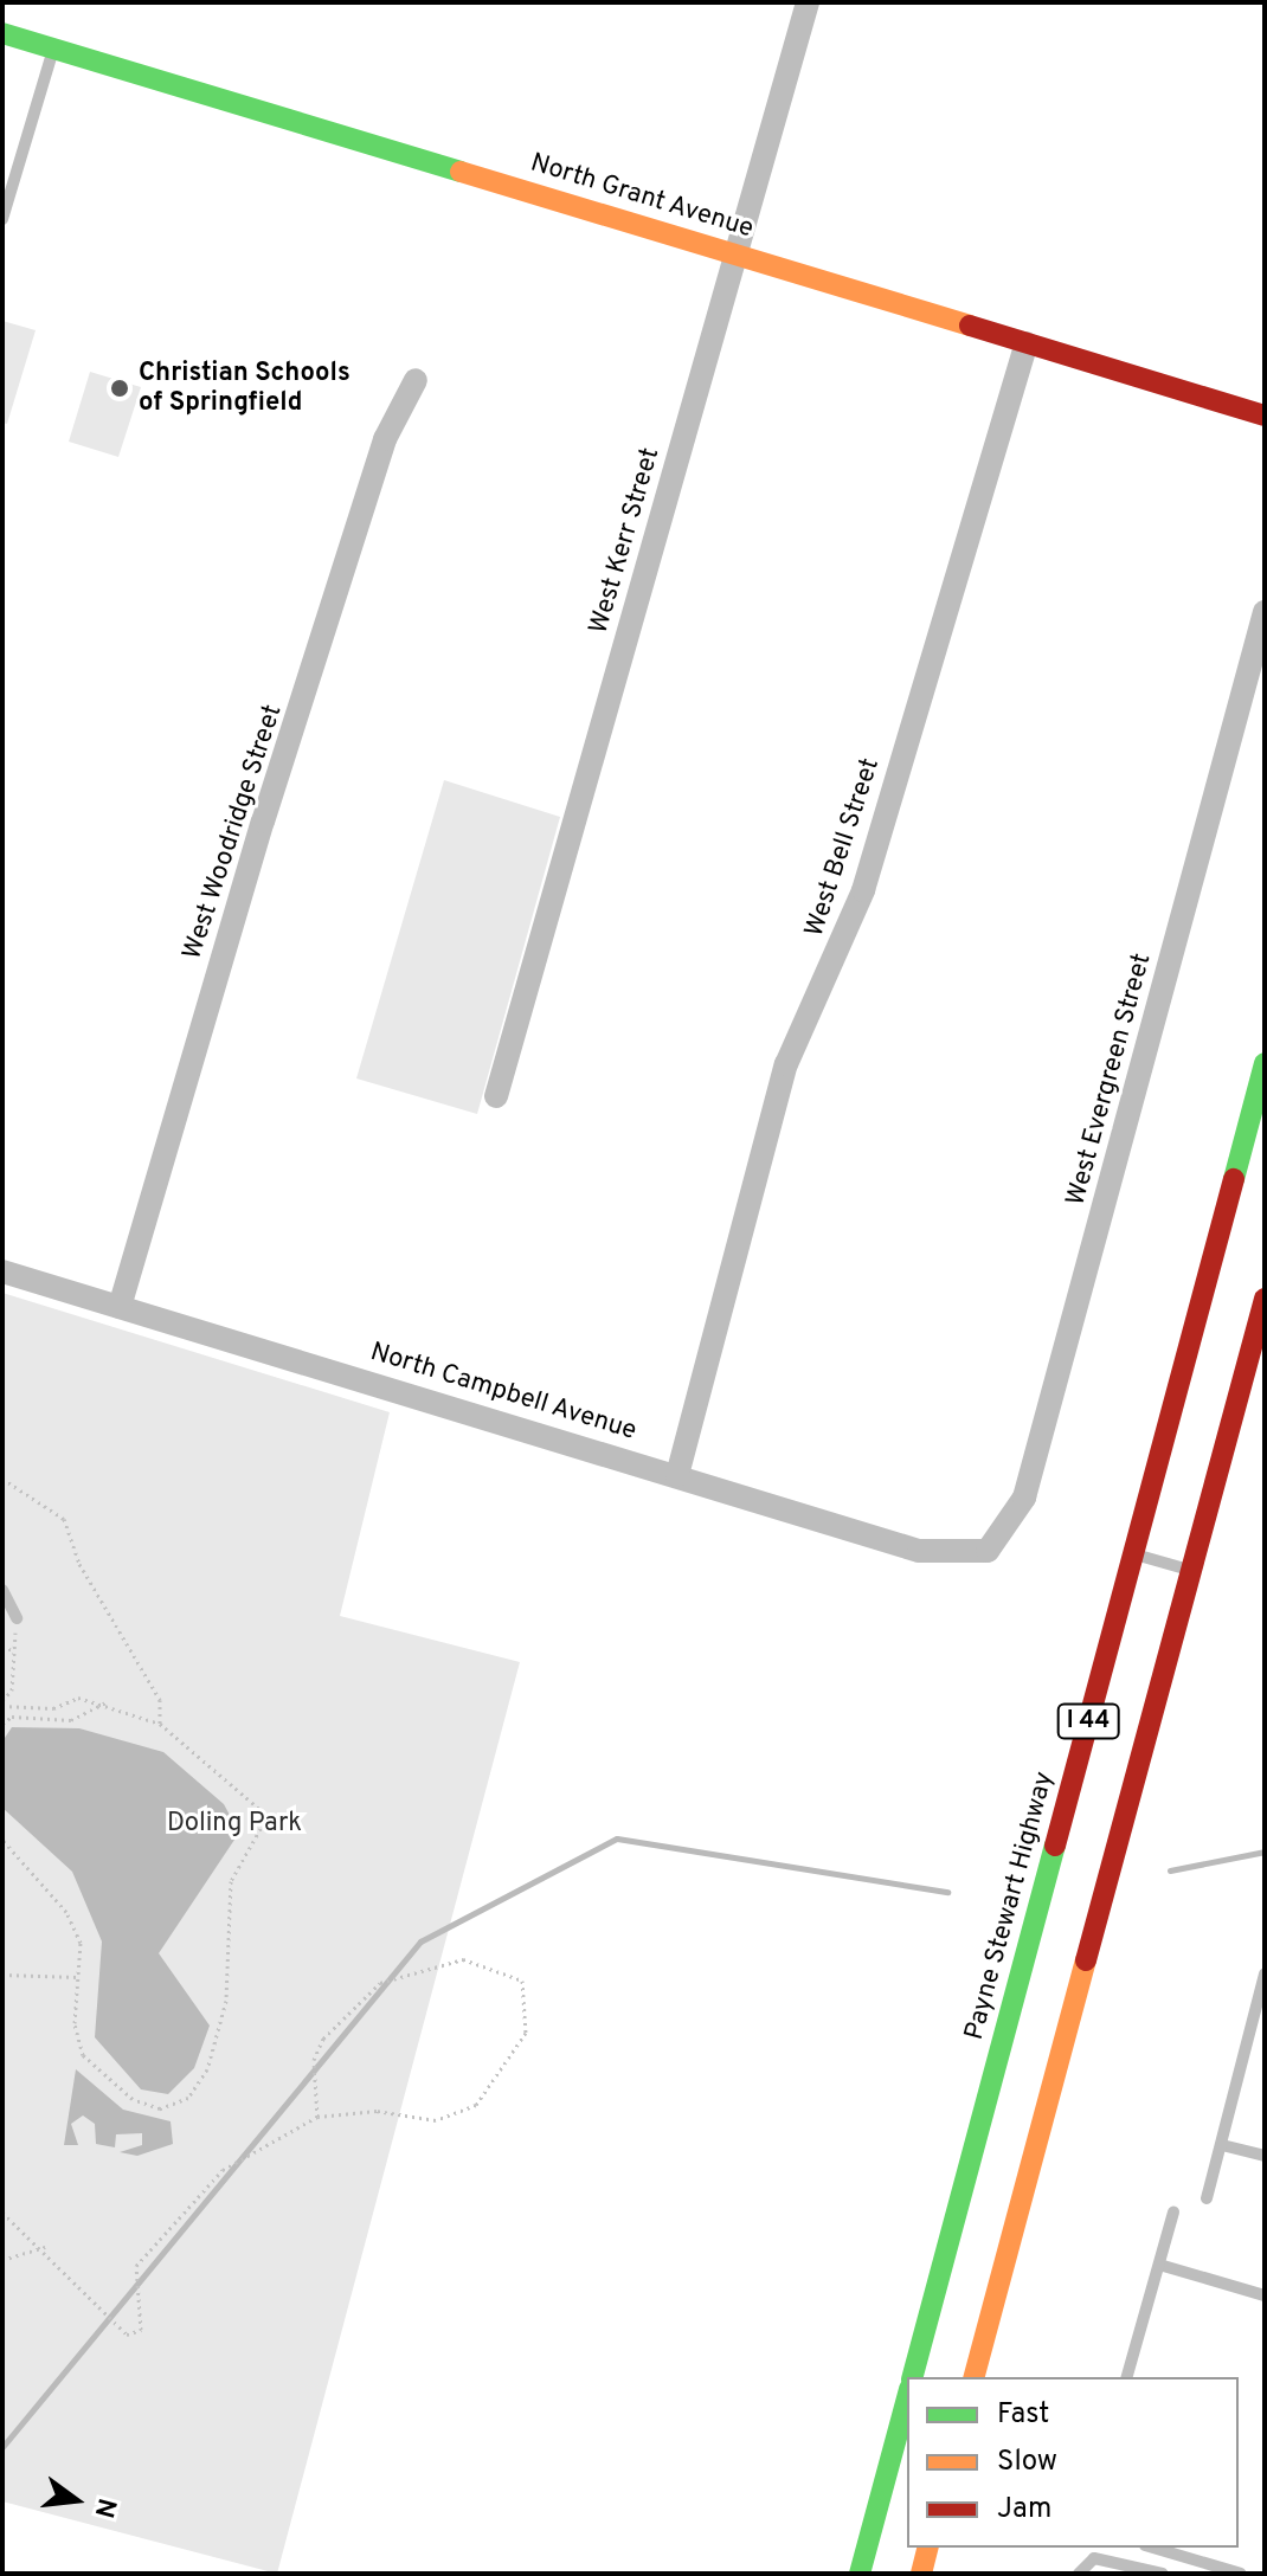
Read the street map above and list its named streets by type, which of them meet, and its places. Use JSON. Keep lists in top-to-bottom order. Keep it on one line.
{"streets":{"main road":["North Grant Avenue","I 44","Payne Stewart Highway"],"street":["West Kerr Street","West Woodridge Street","West Bell Street","West Evergreen Street","North Campbell Avenue"]},"crossings":[["North Grant Avenue","West Kerr Street"],["North Grant Avenue","West Bell Street"],["West Woodridge Street","North Campbell Avenue"],["West Bell Street","North Campbell Avenue"],["West Evergreen Street","North Campbell Avenue"]],"parks":["Doling Park"],"places":["Christian Schools of Springfield"],"legend":["Fast","Slow","Jam"],"north":"right"}
